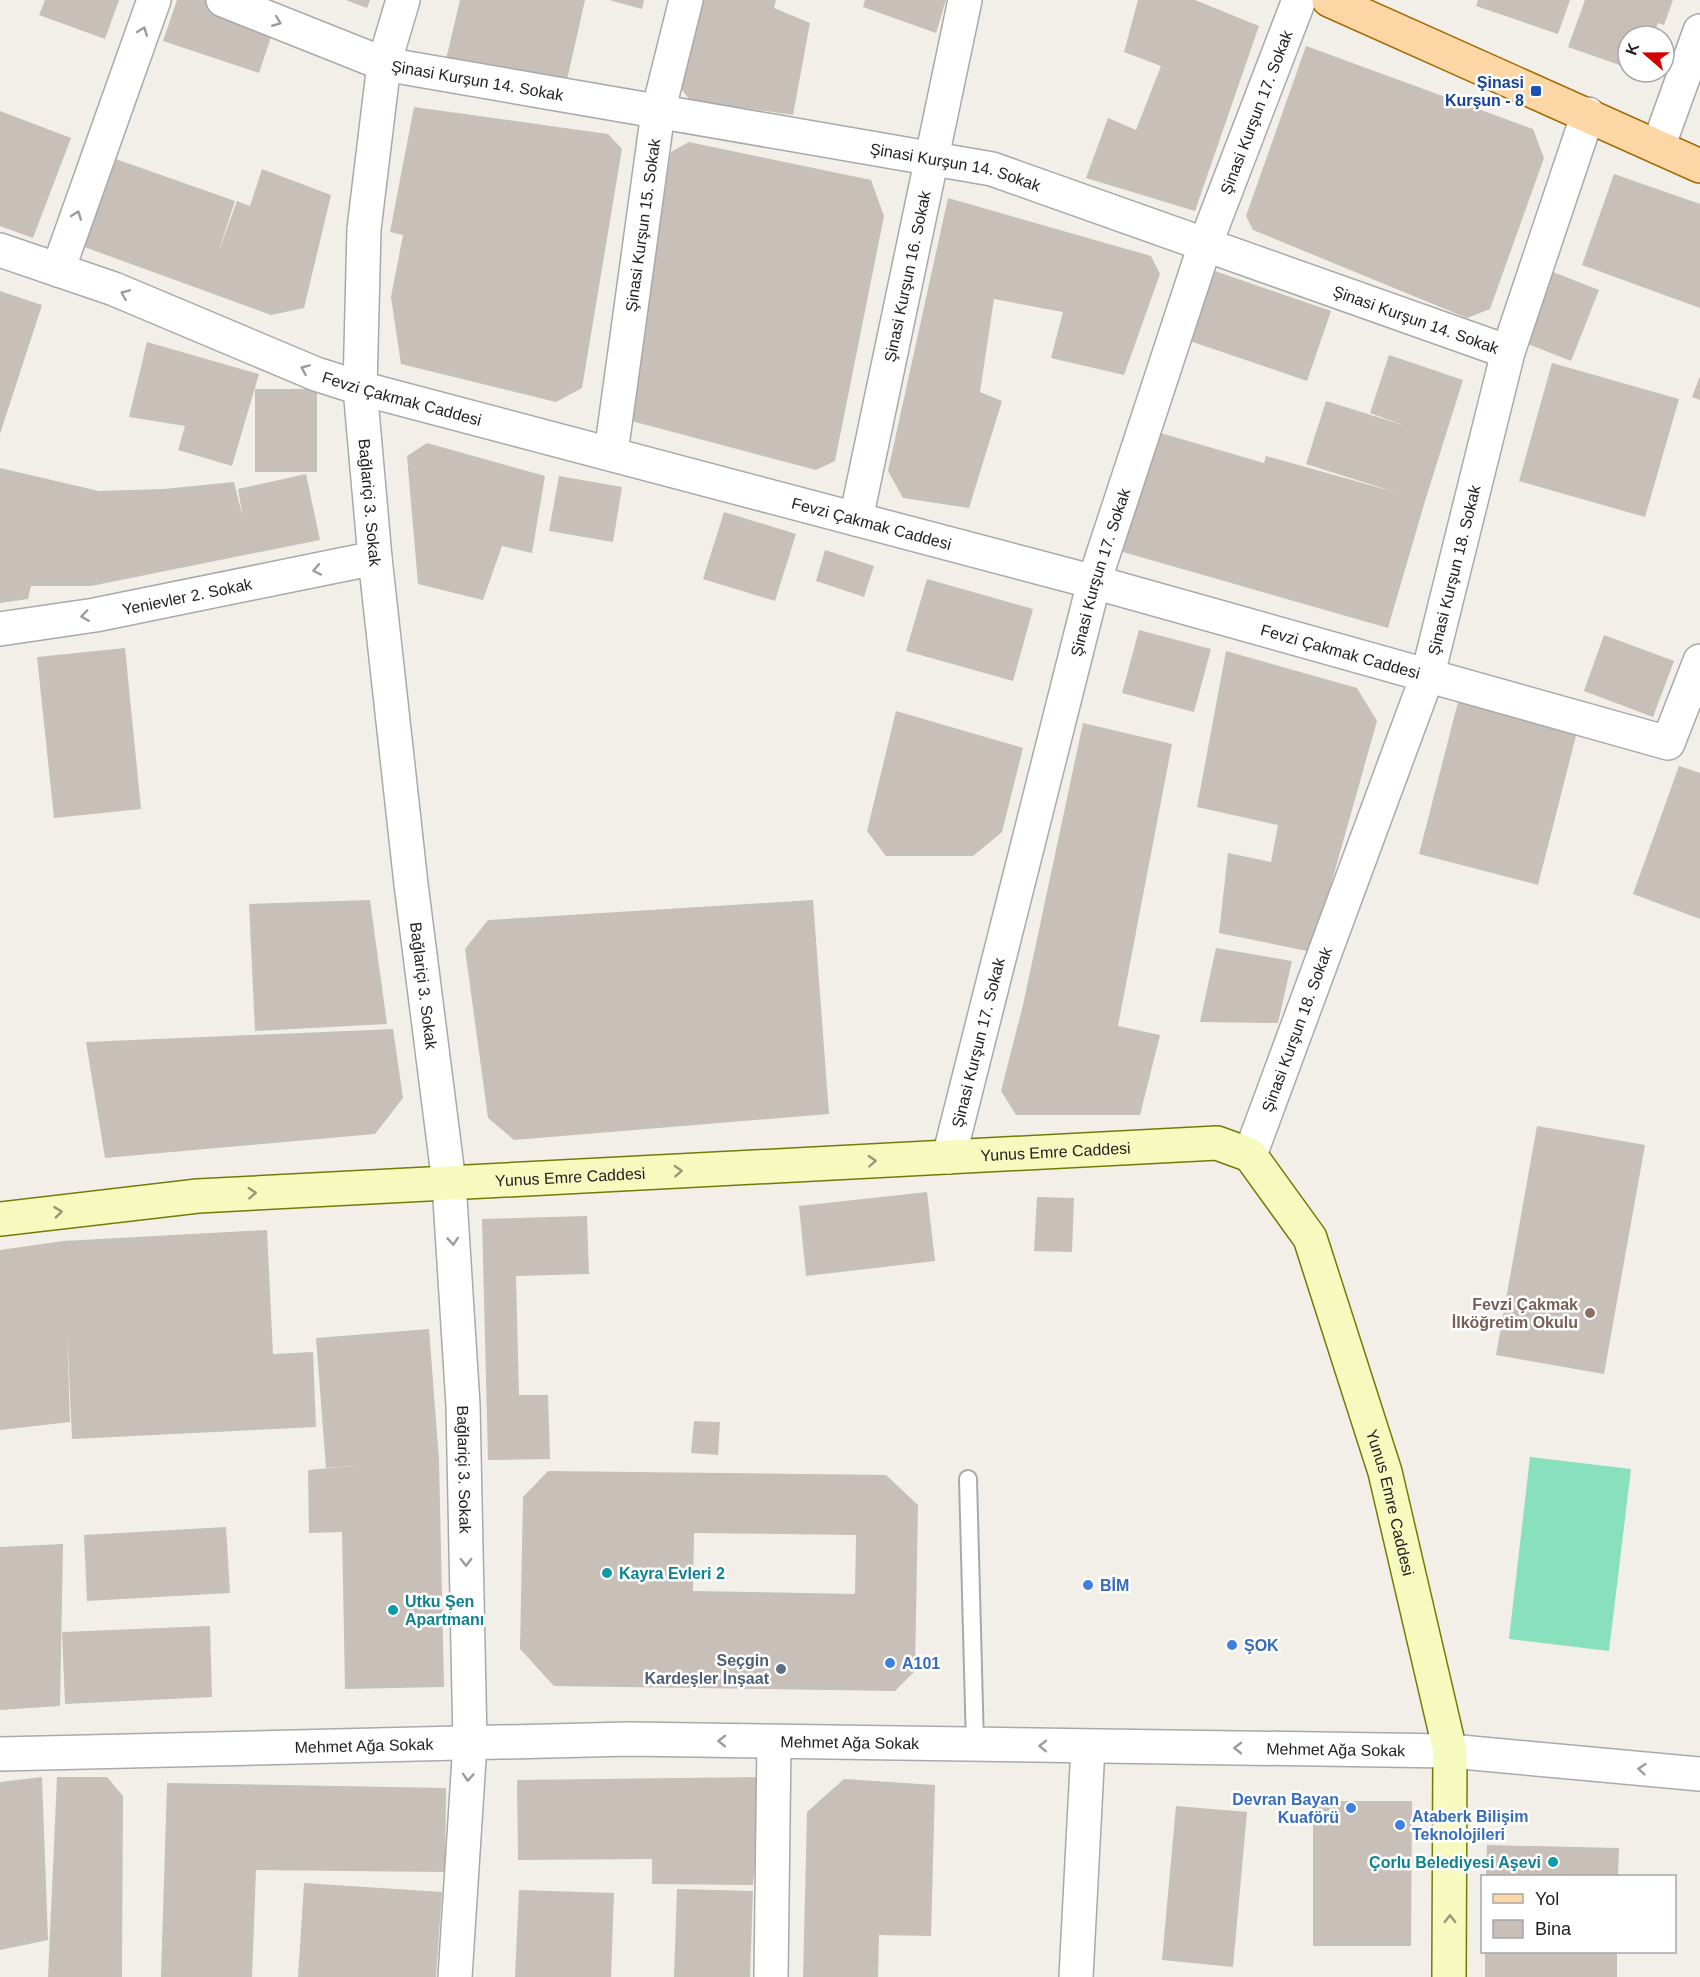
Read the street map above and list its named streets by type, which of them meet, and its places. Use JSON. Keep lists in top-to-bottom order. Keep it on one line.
{"streets":{"street":["Şinasi Kurşun 14. Sokak","Şinasi Kurşun 17. Sokak","Şinasi Kurşun 15. Sokak","Şinasi Kurşun 16. Sokak","Fevzi Çakmak Caddesi","Bağlariçi 3. Sokak","Şinasi Kurşun 18. Sokak","Yenievler 2. Sokak","Yunus Emre Caddesi","Mehmet Ağa Sokak"]},"crossings":[["Şinasi Kurşun 14. Sokak","Şinasi Kurşun 17. Sokak"],["Şinasi Kurşun 14. Sokak","Şinasi Kurşun 15. Sokak"],["Şinasi Kurşun 14. Sokak","Şinasi Kurşun 16. Sokak"],["Şinasi Kurşun 14. Sokak","Bağlariçi 3. Sokak"],["Şinasi Kurşun 14. Sokak","Şinasi Kurşun 18. Sokak"],["Şinasi Kurşun 17. Sokak","Fevzi Çakmak Caddesi"],["Şinasi Kurşun 17. Sokak","Yunus Emre Caddesi"],["Şinasi Kurşun 15. Sokak","Fevzi Çakmak Caddesi"],["Şinasi Kurşun 16. Sokak","Fevzi Çakmak Caddesi"],["Fevzi Çakmak Caddesi","Bağlariçi 3. Sokak"],["Fevzi Çakmak Caddesi","Şinasi Kurşun 18. Sokak"],["Bağlariçi 3. Sokak","Yenievler 2. Sokak"],["Bağlariçi 3. Sokak","Yunus Emre Caddesi"],["Bağlariçi 3. Sokak","Mehmet Ağa Sokak"],["Şinasi Kurşun 18. Sokak","Yunus Emre Caddesi"],["Yunus Emre Caddesi","Mehmet Ağa Sokak"]],"one_way":["Bağlariçi 3. Sokak","Yenievler 2. Sokak","Yunus Emre Caddesi","Mehmet Ağa Sokak"],"places":{"transit":["Şinasi Kurşun - 8"],"other":["Fevzi Çakmak İlköğretim Okulu","Kayra Evleri 2","BİM","Utku Şen Apartmanı","ŞOK","A101","Seçgin Kardeşler İnşaat","Devran Bayan Kuaförü","Ataberk Bilişim Teknolojileri","Çorlu Belediyesi Aşevi"]},"legend":["Yol","Bina"],"north":"left"}
